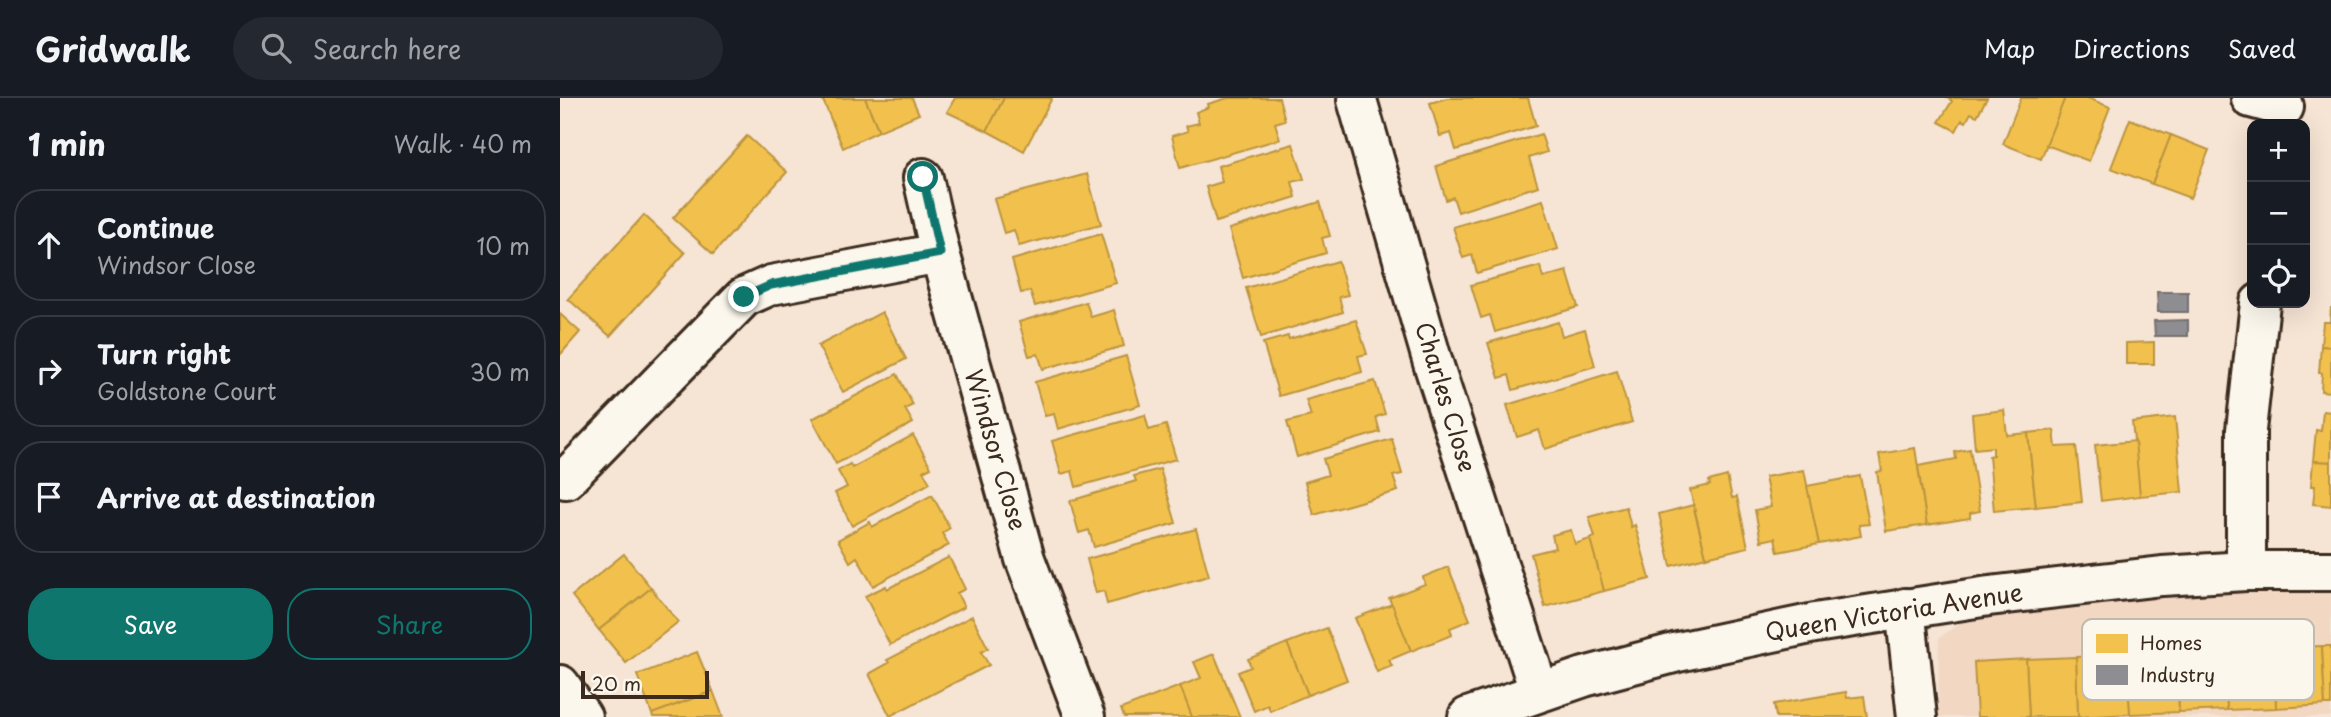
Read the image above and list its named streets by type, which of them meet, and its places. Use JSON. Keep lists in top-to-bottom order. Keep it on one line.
{"streets":{"street":["Charles Close","Windsor Close","Queen Victoria Avenue"]},"crossings":[["Charles Close","Queen Victoria Avenue"]],"legend":["Homes","Industry"],"scale_bar":"20 m","page":{"header":"Gridwalk","search":"Search here","nav":["Map","Directions","Saved"],"heading":["1 min","Walk · 40 m"],"map_buttons":["+","−"],"list":[["Continue","Windsor Close","10 m"],["Turn right","Goldstone Court","30 m"],"Arrive at destination"],"buttons":["Save","Share"],"scale":"20 m"}}
